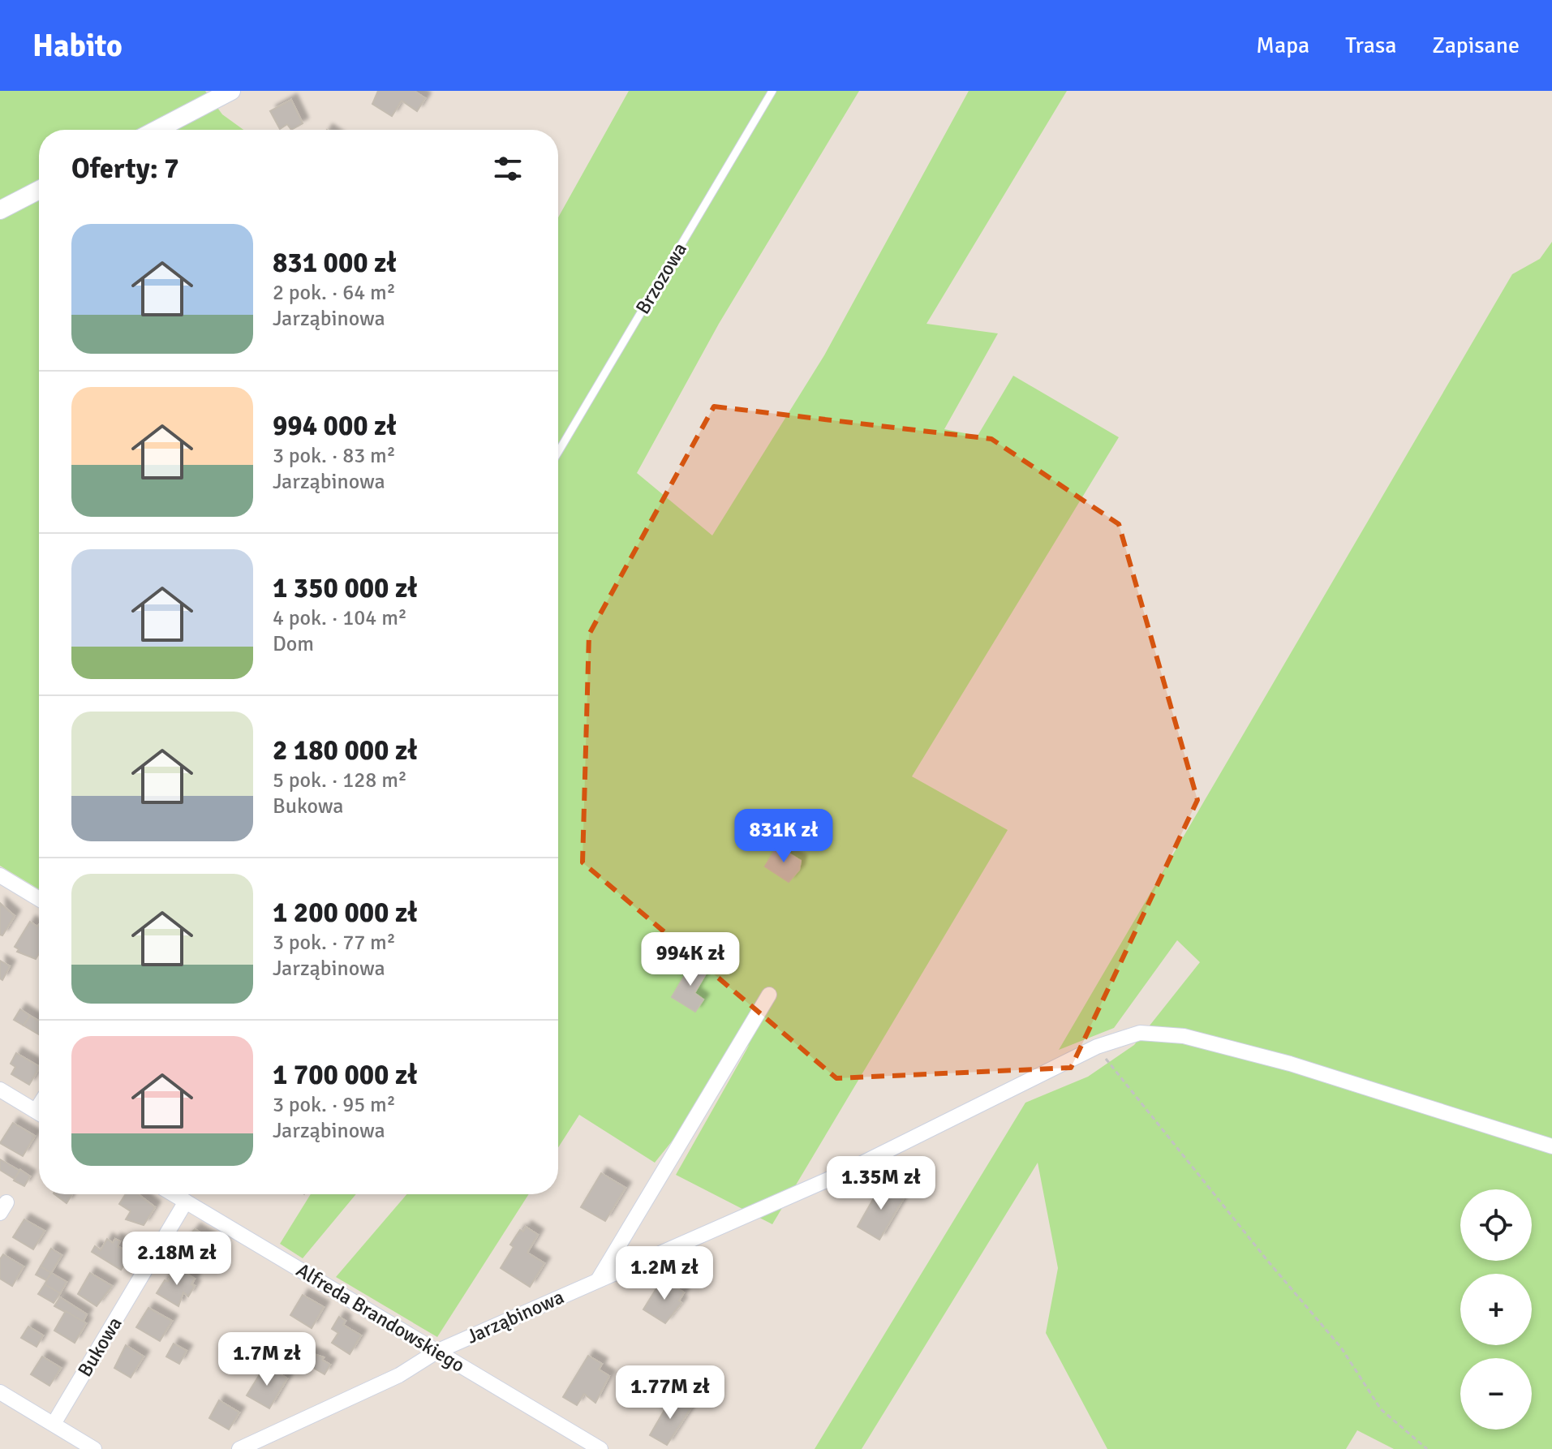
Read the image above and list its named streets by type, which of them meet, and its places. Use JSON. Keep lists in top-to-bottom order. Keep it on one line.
{"streets":{"street":["Jarząbinowa","Alfreda Brandowskiego","Bukowa"],"lane":["Brzozowa"]},"crossings":[["Jarząbinowa","Alfreda Brandowskiego"],["Alfreda Brandowskiego","Bukowa"]],"page":{"header":"Habito","nav":["Mapa","Trasa","Zapisane"],"heading":"Oferty: 7","list":[{"name":"831 000 zł","note":"2 pok. · 64 m² · Jarząbinowa"},{"name":"994 000 zł","note":"3 pok. · 83 m² · Jarząbinowa"},{"name":"1 350 000 zł","note":"4 pok. · 104 m² · Dom"},{"name":"2 180 000 zł","note":"5 pok. · 128 m² · Bukowa"},{"name":"1 200 000 zł","note":"3 pok. · 77 m² · Jarząbinowa"},{"name":"1 700 000 zł","note":"3 pok. · 95 m² · Jarząbinowa"}],"price":["831K zł","994K zł","1.35M zł","2.18M zł","1.2M zł","1.7M zł","1.77M zł"],"map_buttons":["+","−"]}}
